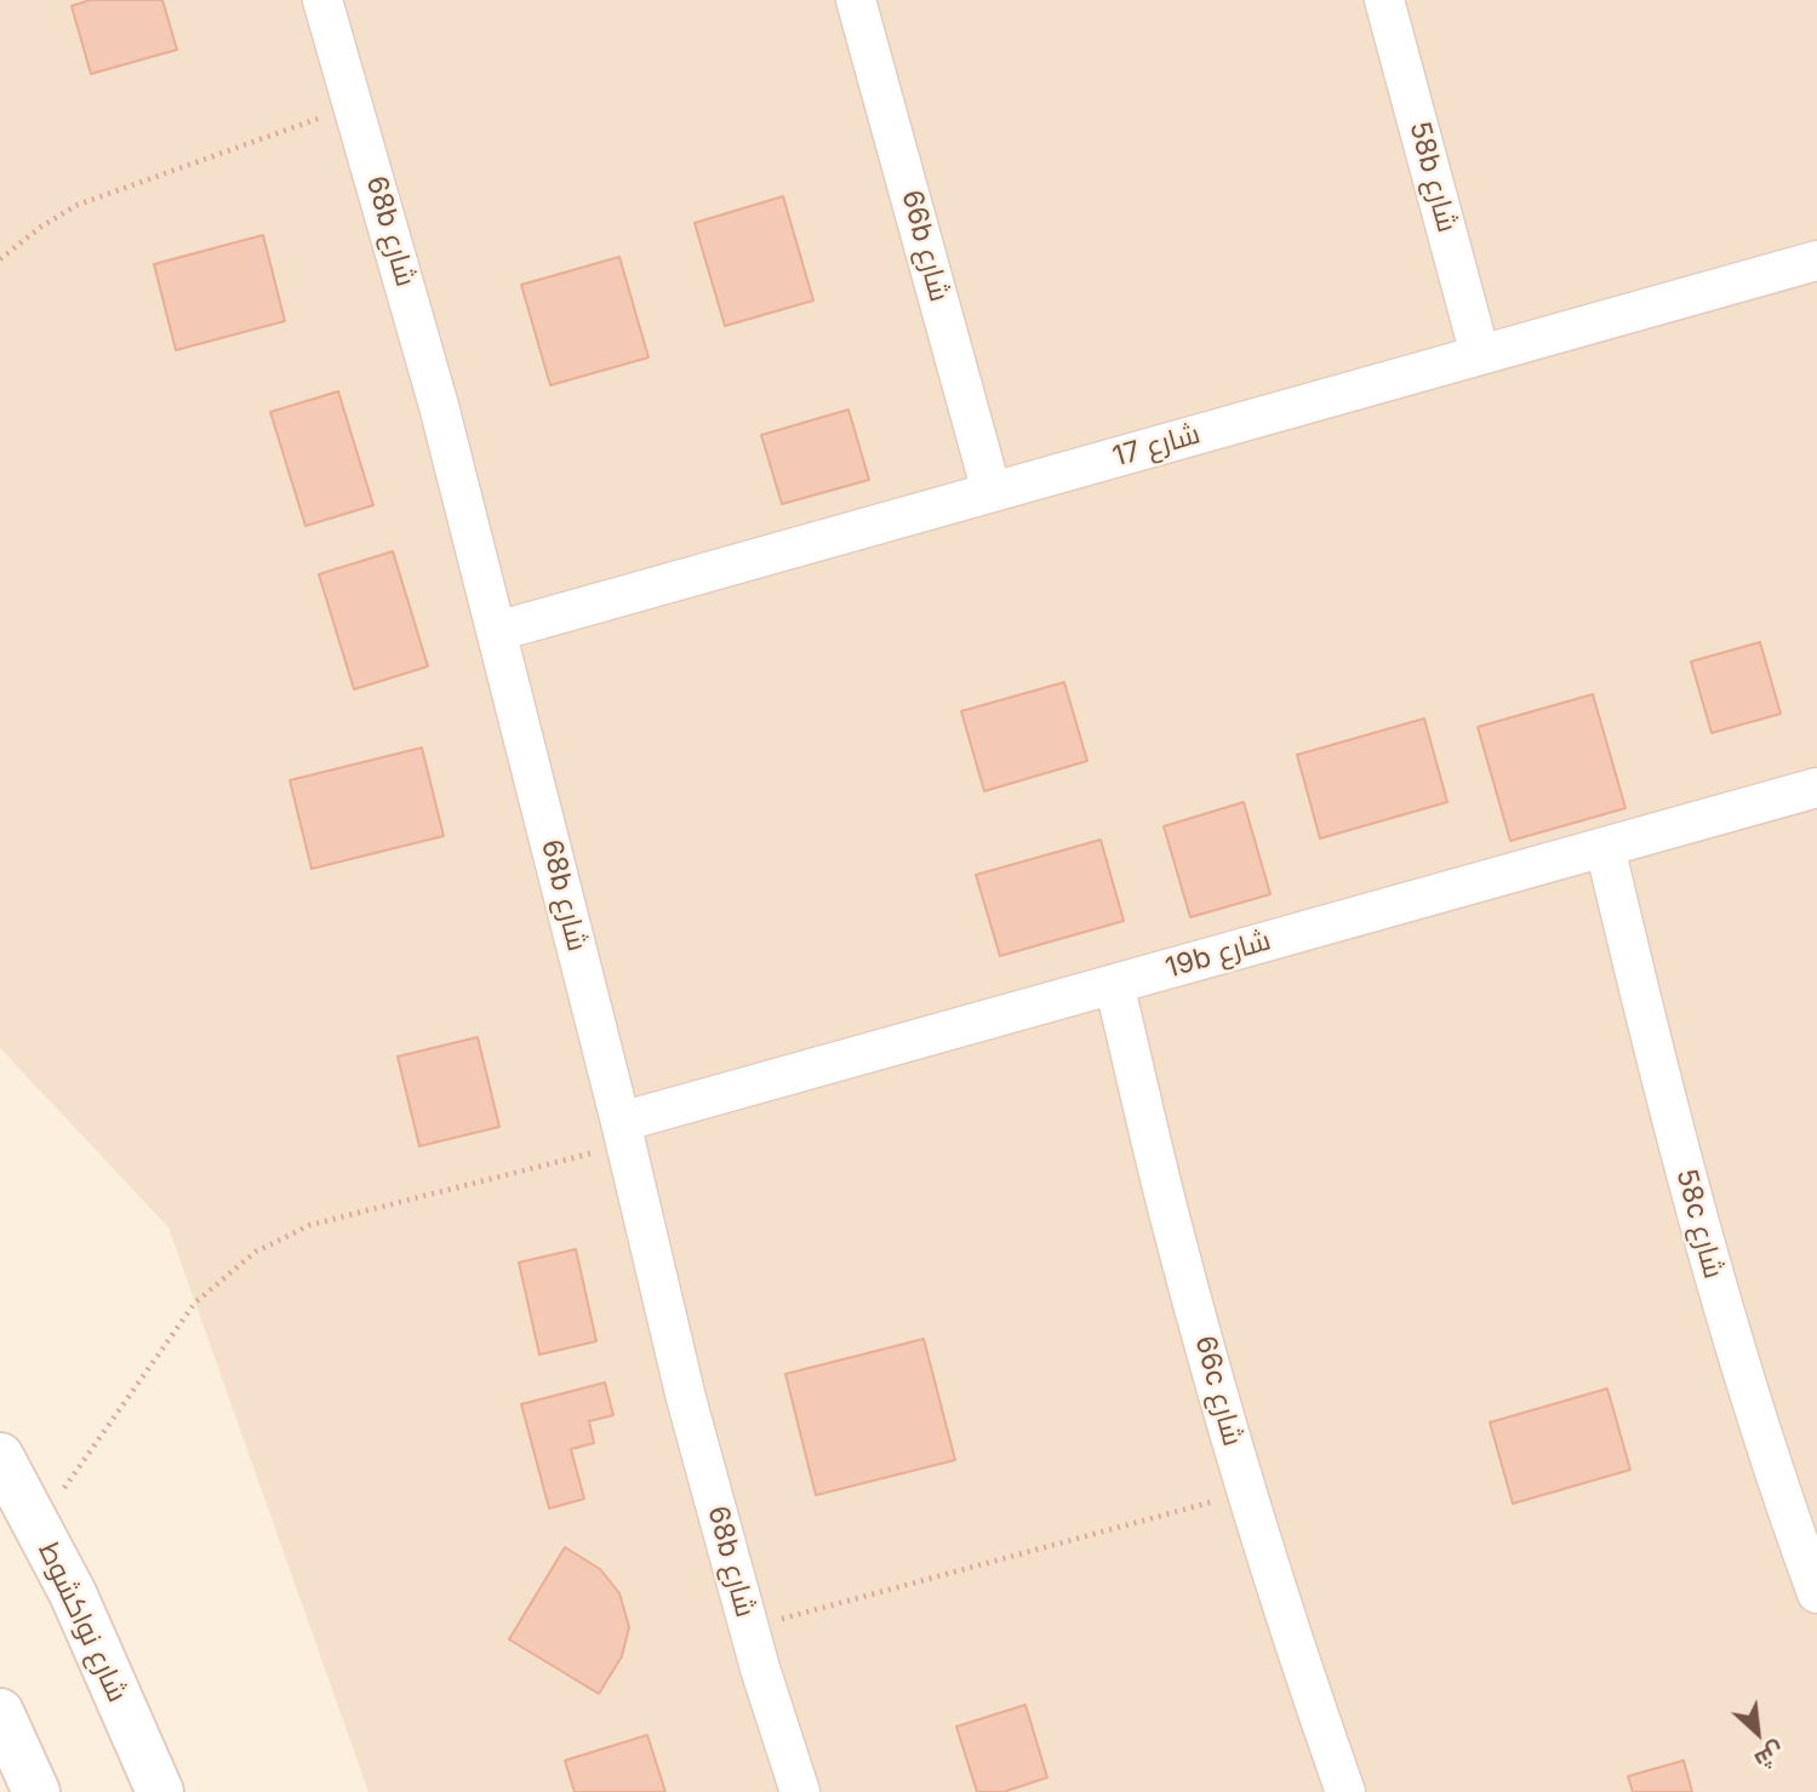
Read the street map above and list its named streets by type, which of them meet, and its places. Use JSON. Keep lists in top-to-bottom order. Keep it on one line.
{"streets":{"street":["58b شارع","68b شارع","66b شارع","شارع 17","19b شارع","58c شارع","66c شارع","شارع نواكشوط"]},"crossings":[["58b شارع","شارع 17"],["68b شارع","شارع 17"],["68b شارع","19b شارع"],["66b شارع","شارع 17"],["19b شارع","58c شارع"],["19b شارع","66c شارع"]],"north":"bottom right"}
